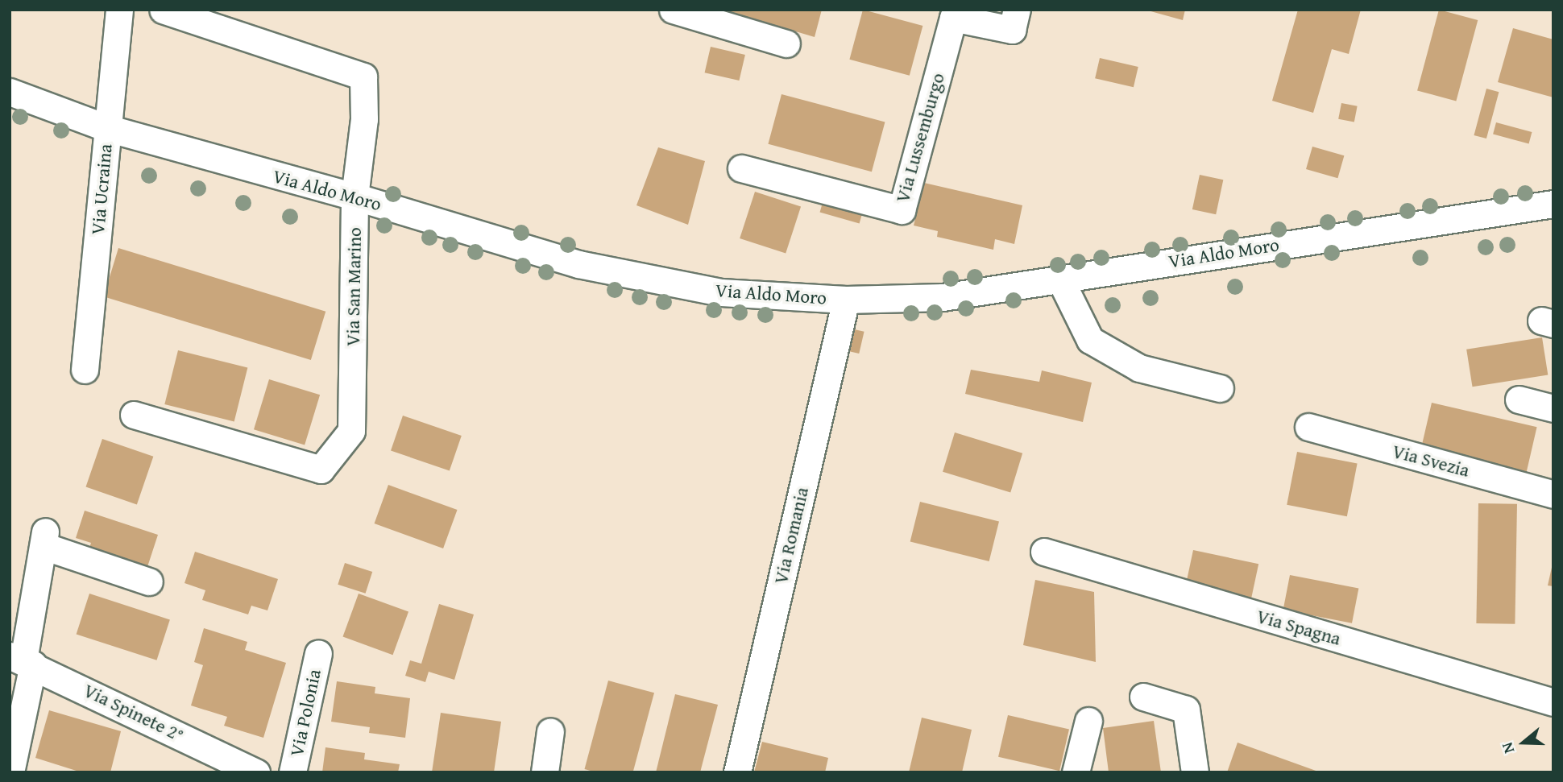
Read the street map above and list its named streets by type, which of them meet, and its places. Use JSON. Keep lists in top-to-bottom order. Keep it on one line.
{"streets":{"street":["Via Lussemburgo","Via Ucraina","Via Aldo Moro","Via San Marino","Via Svezia","Via Romania","Via Spagna","Via Spinete 2°","Via Polonia"]},"crossings":[["Via Ucraina","Via Aldo Moro"],["Via Aldo Moro","Via San Marino"],["Via Aldo Moro","Via Romania"]],"north":"left"}
